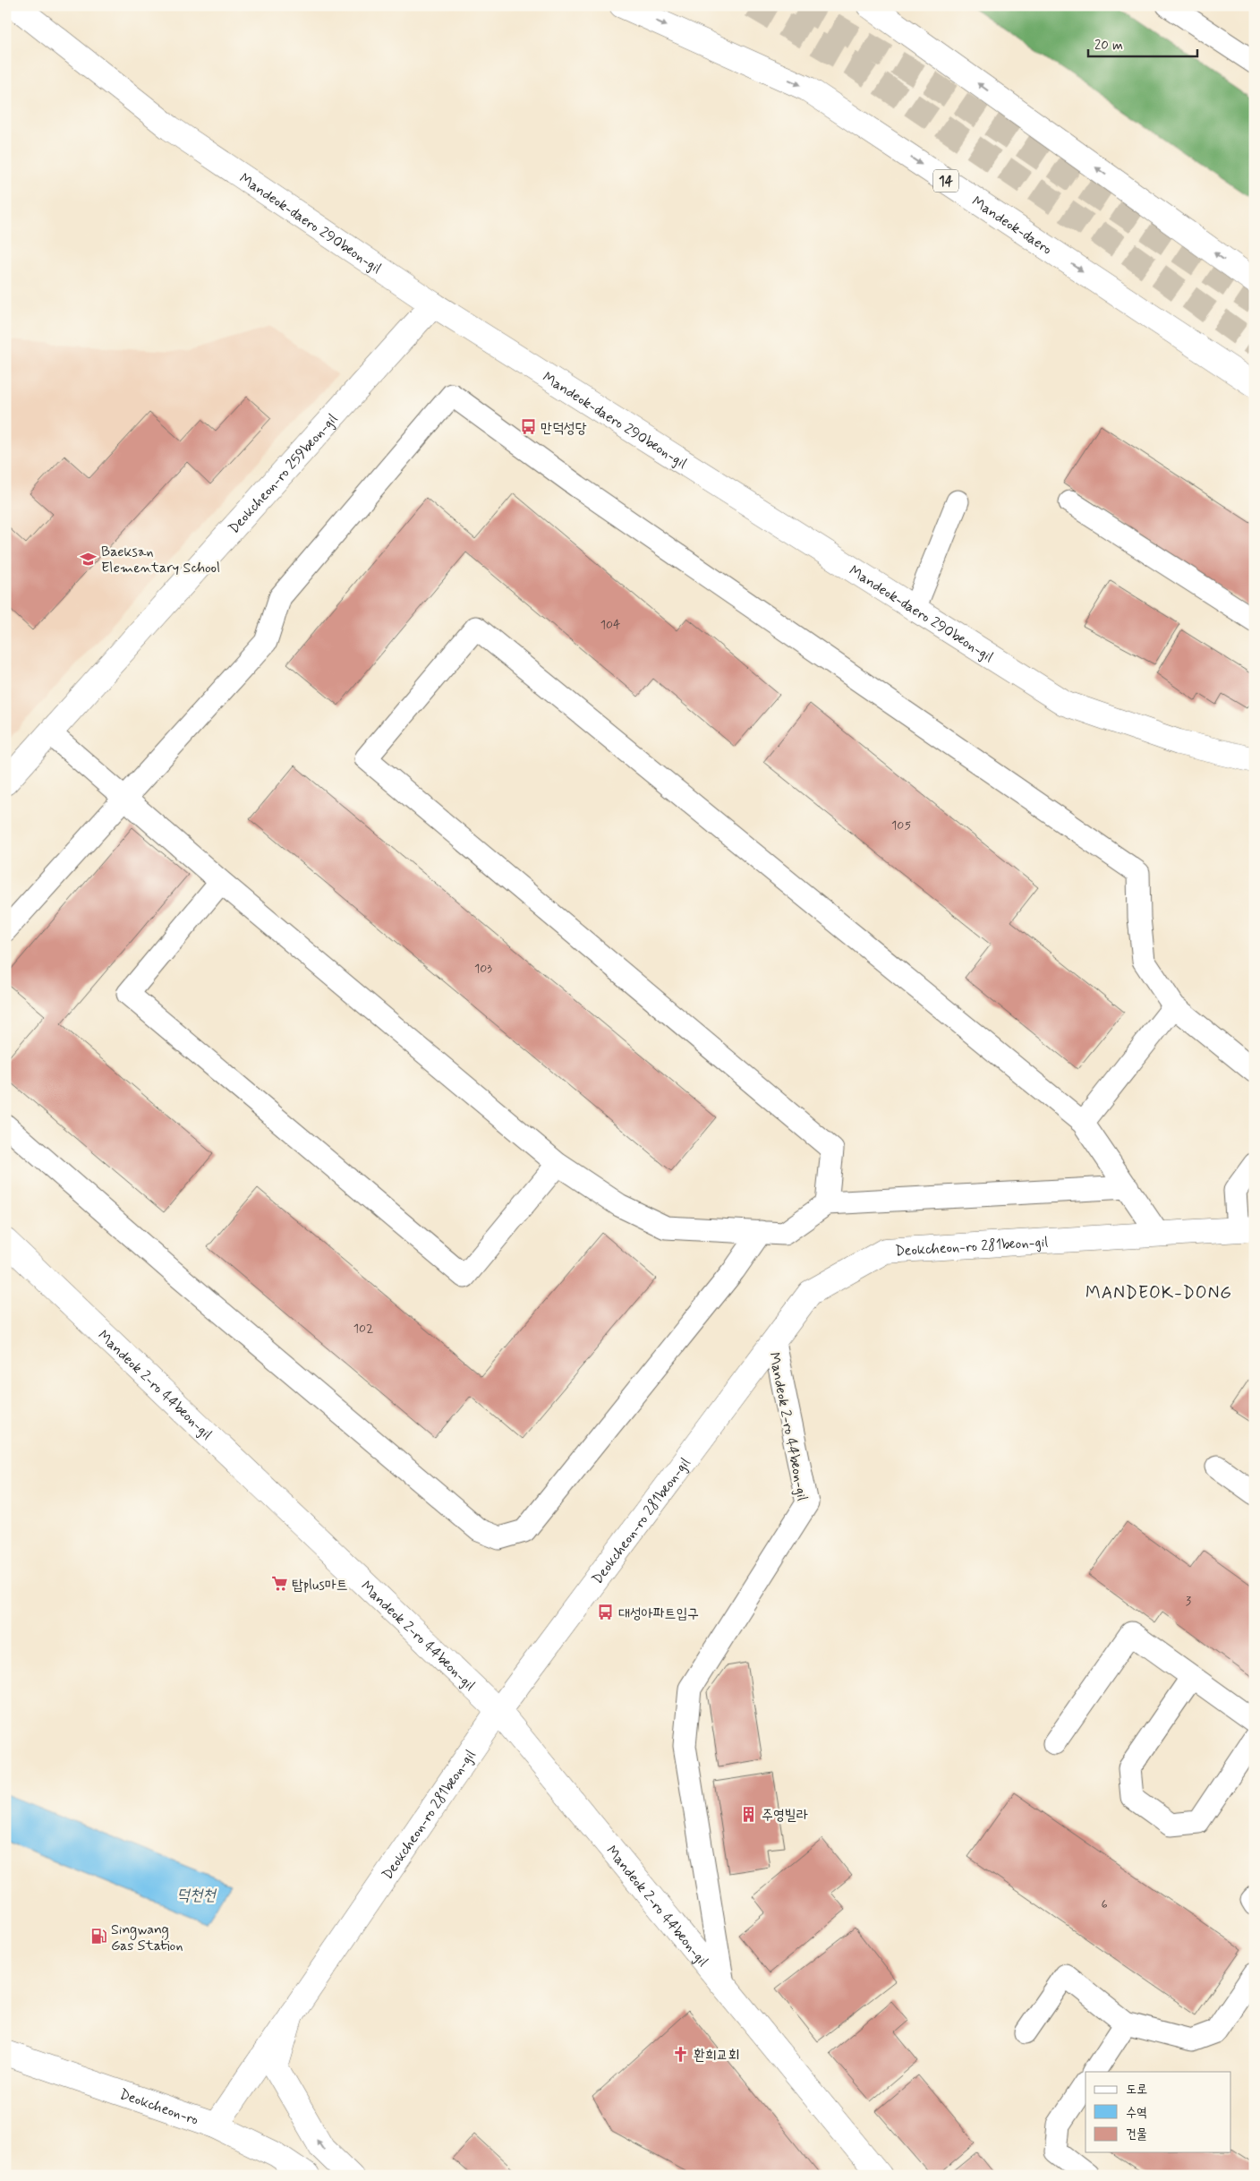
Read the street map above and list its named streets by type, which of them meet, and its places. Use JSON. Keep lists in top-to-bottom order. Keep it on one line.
{"streets":{"street":["14","Mandeok-daero 290beon-gil","Mandeok-daero","Deokcheon-ro 259beon-gil","Deokcheon-ro 281beon-gil","Mandeok 2-ro 44beon-gil","Deokcheon-ro"]},"crossings":[["Mandeok-daero 290beon-gil","Deokcheon-ro 259beon-gil"],["Deokcheon-ro 281beon-gil","Mandeok 2-ro 44beon-gil"],["Deokcheon-ro 281beon-gil","Deokcheon-ro"]],"districts":["MANDEOK-DONG"],"water":["덕천천"],"places":{"bus stop":["만덕성당","대성아파트입구"],"school or university":["Baeksan Elementary School"],"supermarket":["탑plus마트"],"building":["주영빌라"],"fuel station":["Singwang Gas Station"],"church":["환희교회"]},"house_numbers":["104","105","103","102","3","6"],"legend":["도로","수역","건물"],"scale_bar":"20 m"}
